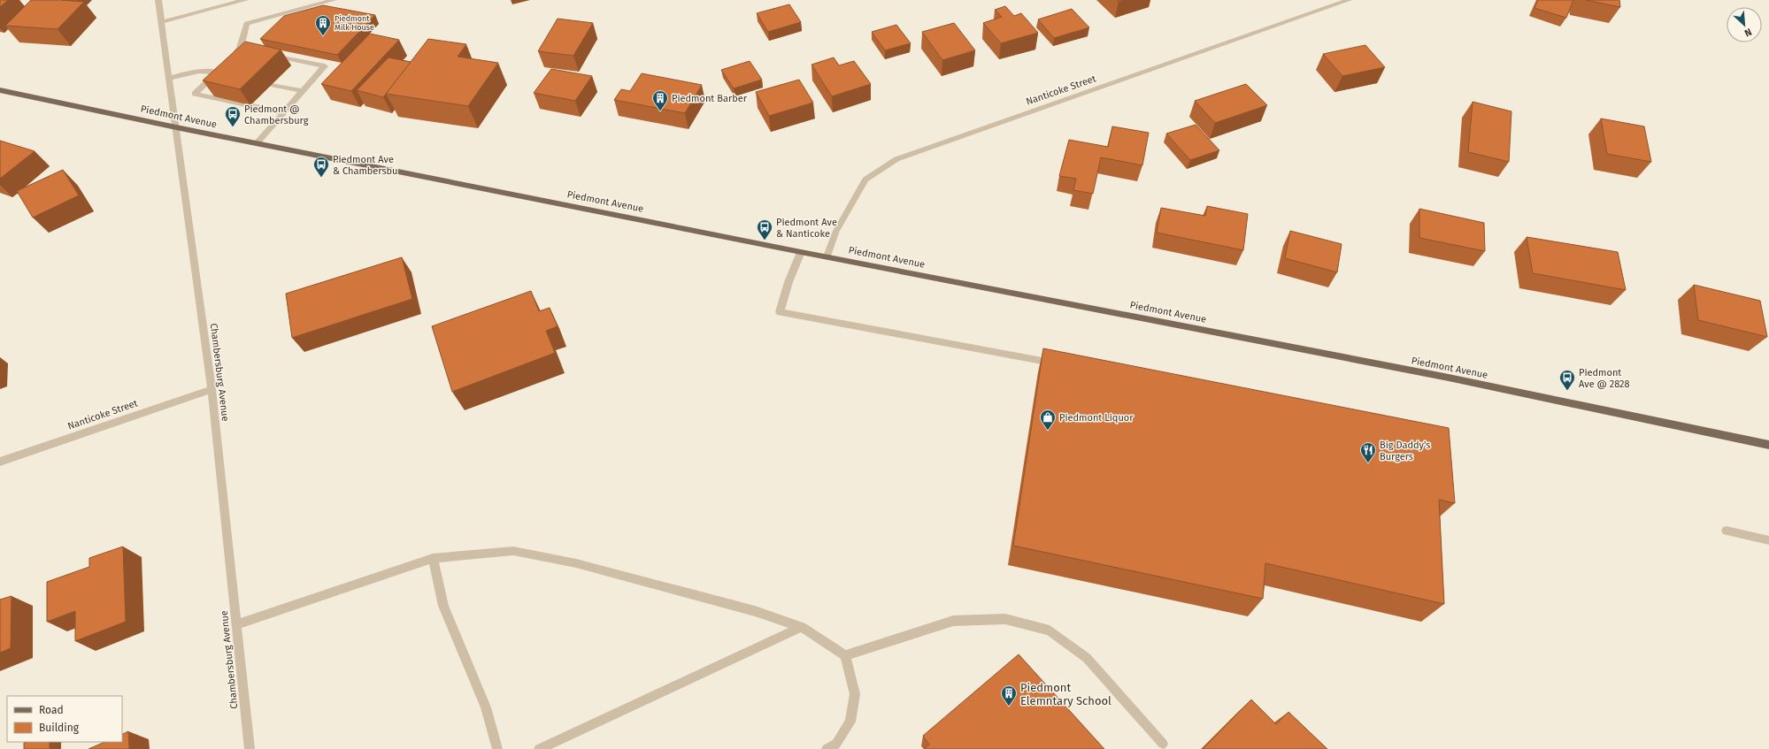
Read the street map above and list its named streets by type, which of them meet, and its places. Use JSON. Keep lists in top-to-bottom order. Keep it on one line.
{"streets":{"main road":["Piedmont Avenue"],"street":["Nanticoke Street","Chambersburg Avenue"]},"crossings":[["Nanticoke Street","Piedmont Avenue"],["Nanticoke Street","Chambersburg Avenue"],["Piedmont Avenue","Chambersburg Avenue"]],"places":{"building":["Piedmont Milk House","Piedmont Barber","Piedmont Elemntary School"],"bus stop":["Piedmont @ Chambersburg","Piedmont Ave & Chambersbu","Piedmont Ave & Nanticoke","Piedmont Ave @ 2828"],"shop":["Piedmont Liquor"],"restaurant":["Big Daddy's Burgers"]},"legend":["Road","Building"],"north":"bottom right"}
